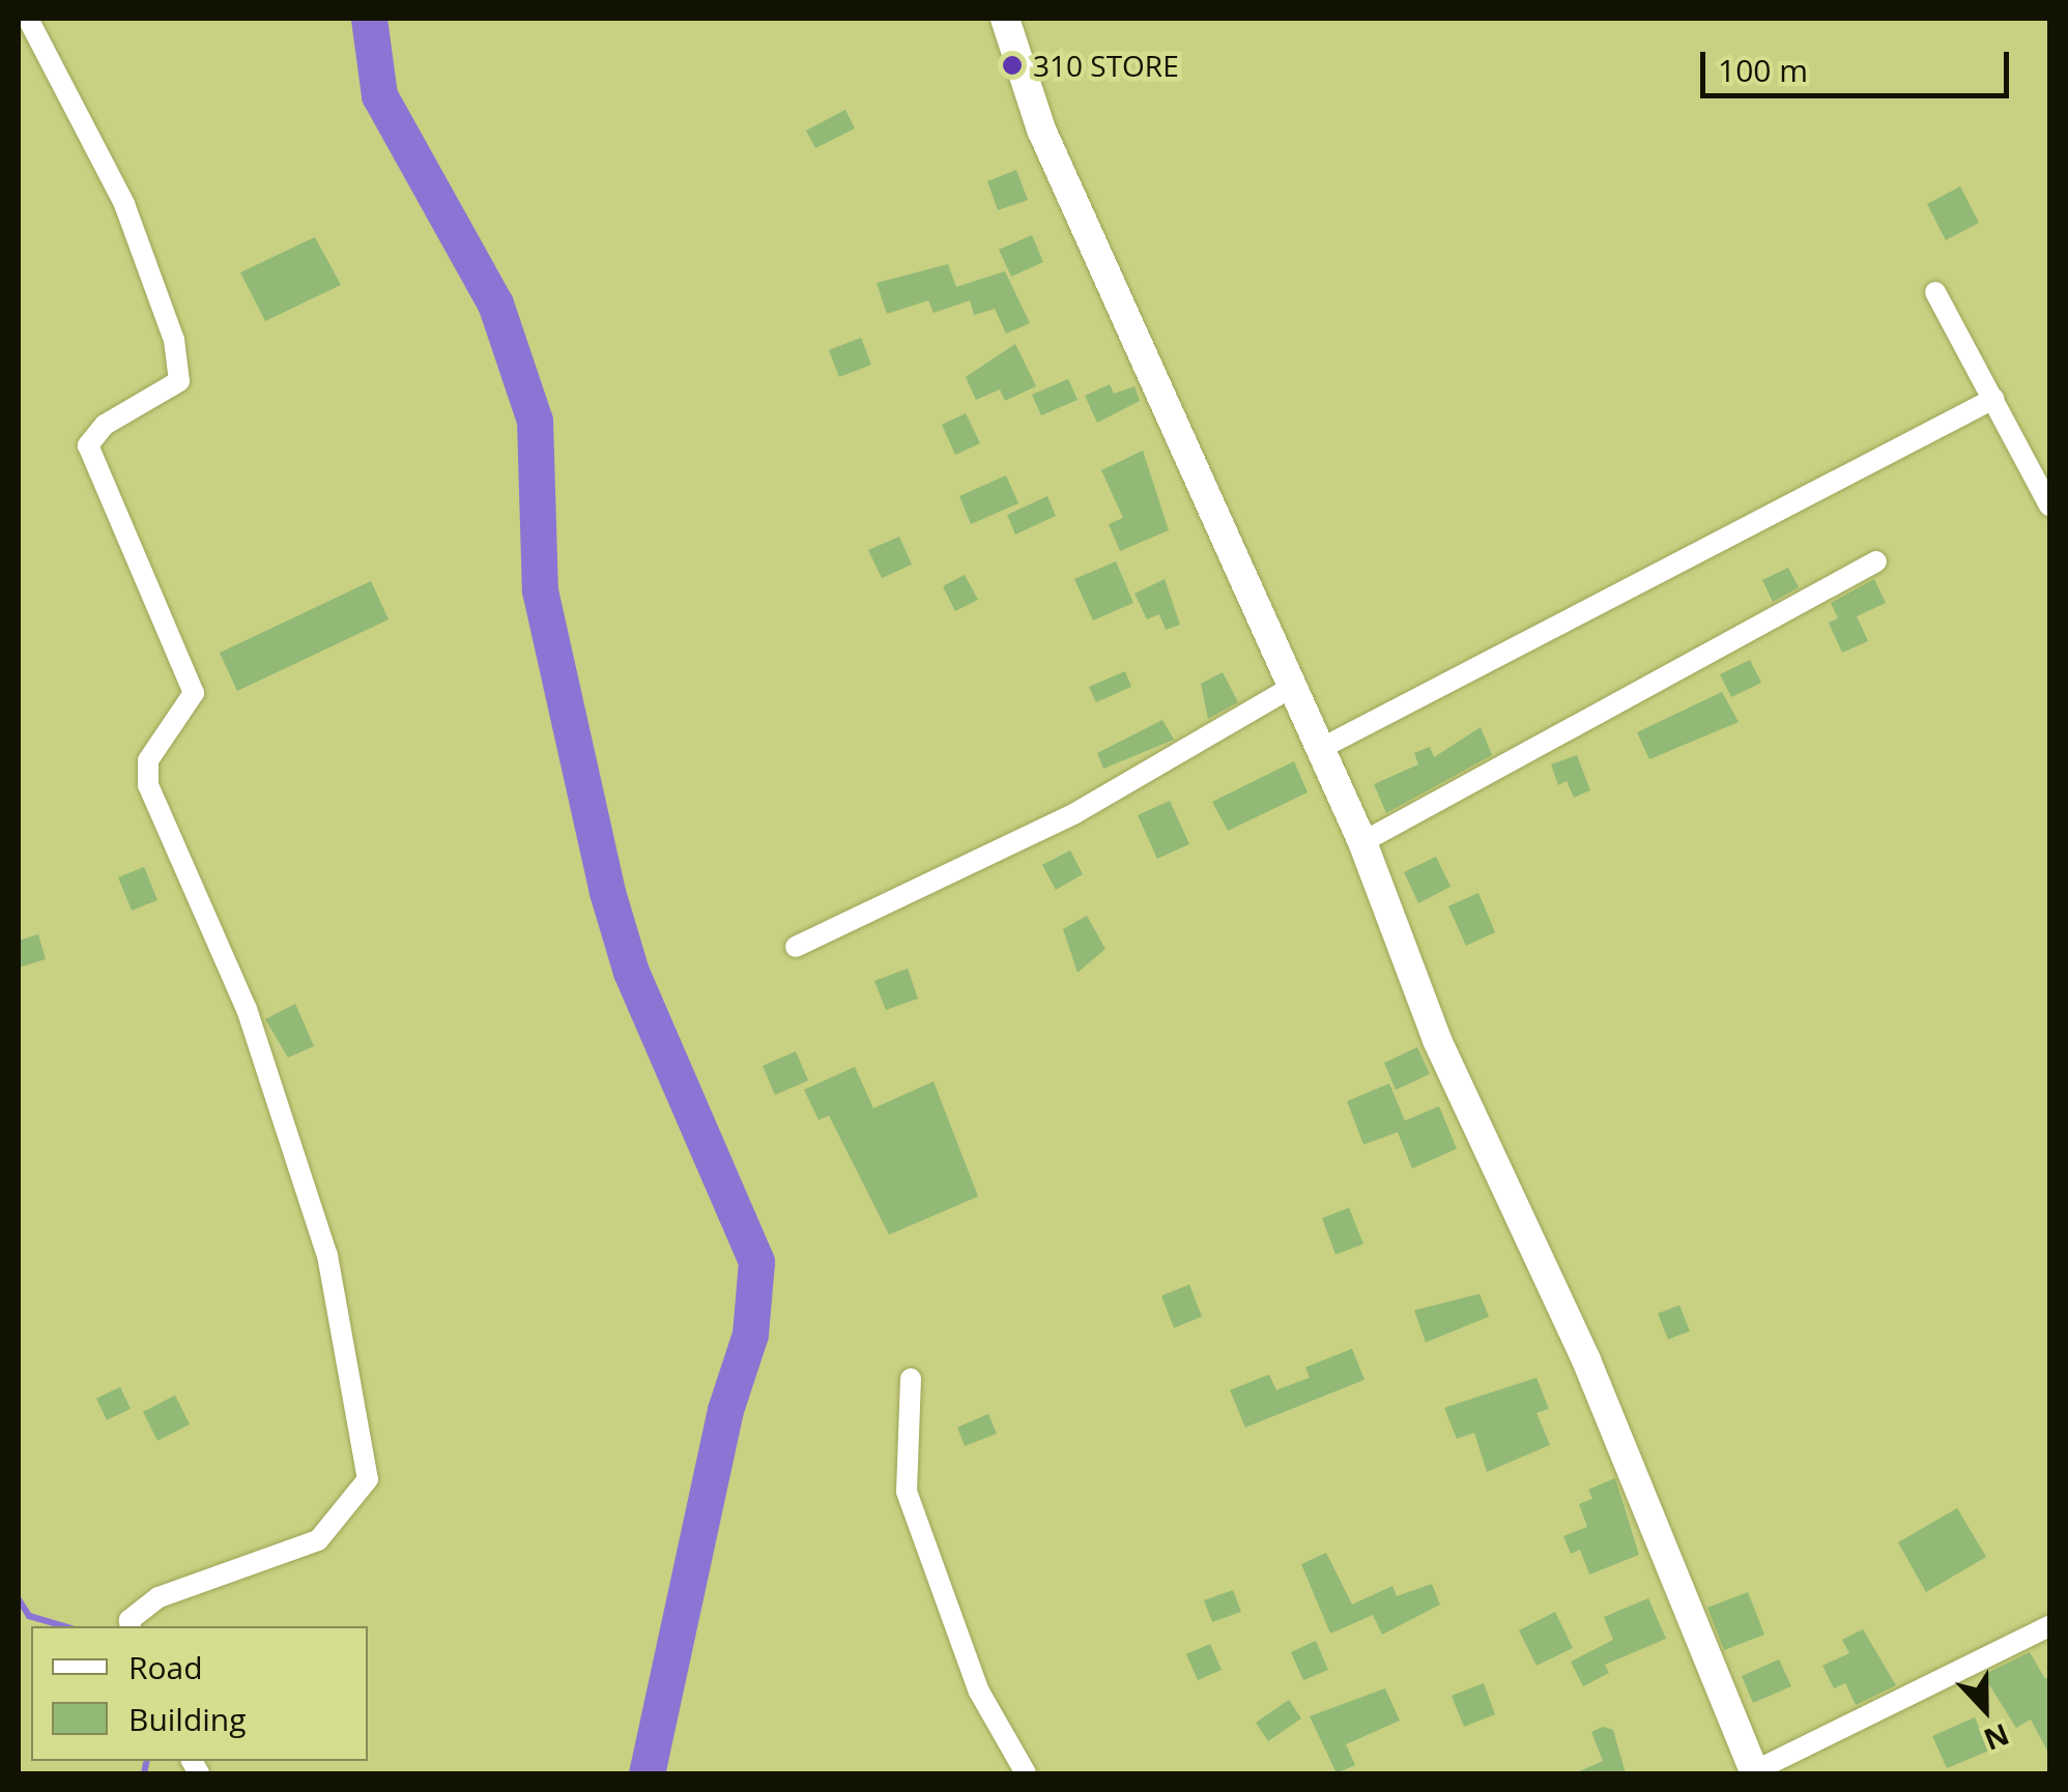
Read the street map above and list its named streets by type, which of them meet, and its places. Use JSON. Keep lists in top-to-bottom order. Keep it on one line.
{"places":["310 STORE"],"legend":["Road","Building"],"scale_bar":"100 m","north":"bottom"}
